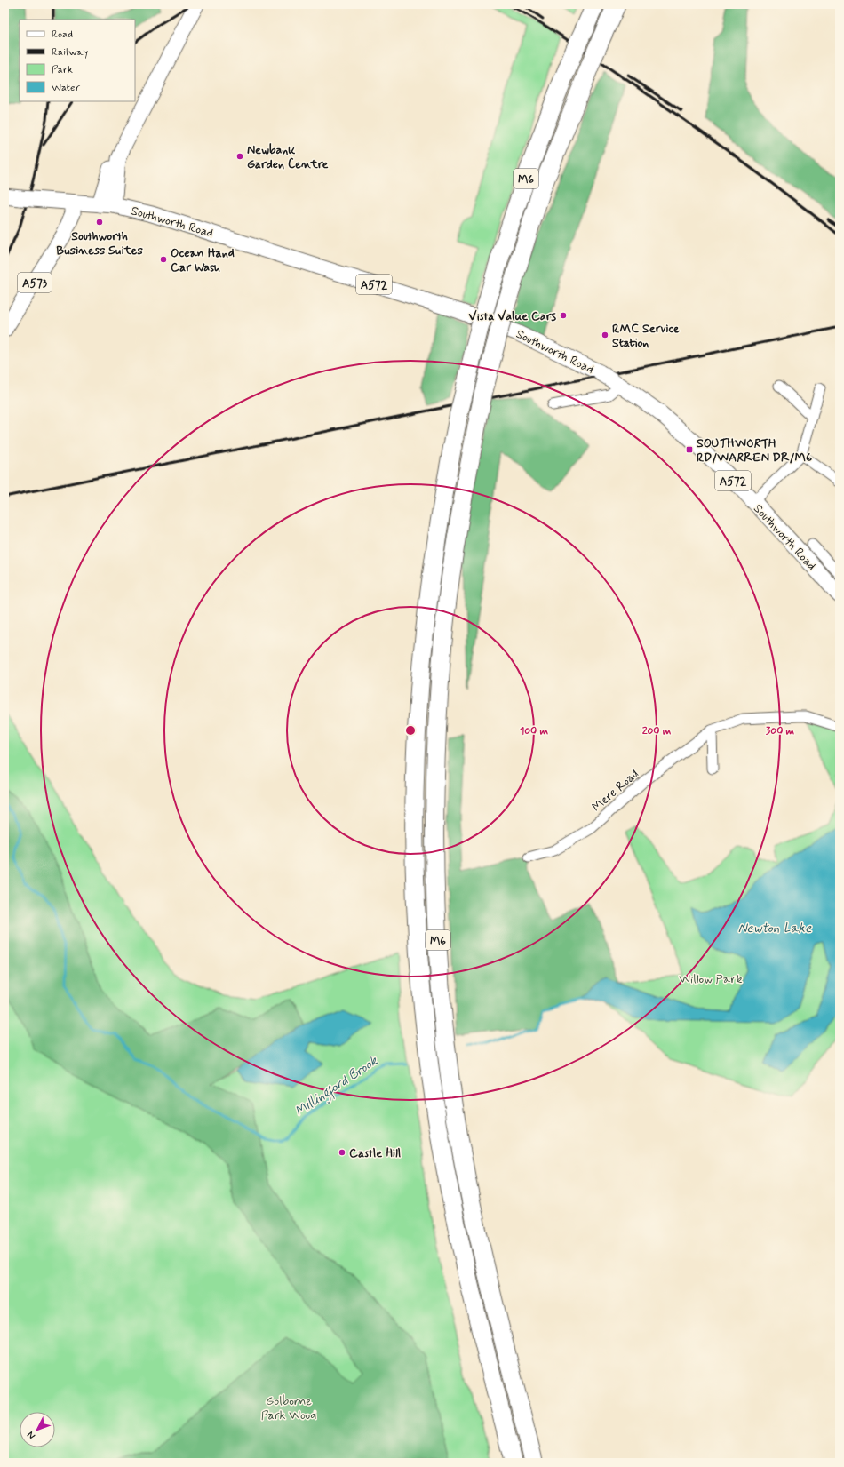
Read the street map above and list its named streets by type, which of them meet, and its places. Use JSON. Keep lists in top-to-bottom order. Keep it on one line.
{"streets":{"highway":["M6"],"main road":["Southworth Road","A573","A572"],"street":["Mere Road"]},"crossings":[["Southworth Road","A573"],["Southworth Road","A572"],["A573","A572"]],"water":["Newton Lake","Millingford Brook"],"parks":["Willow Park","Golborne Park Wood"],"places":{"other":["Newbank Garden Centre","Southworth Business Suites","Ocean Hand Car Wash","Vista Value Cars","RMC Service Station","Castle Hill"],"transit":["SOUTHWORTH RD/WARREN DR/M6"]},"legend":["Road","Railway","Park","Water"],"north":"bottom left","rings":["100 m","200 m","300 m"]}
